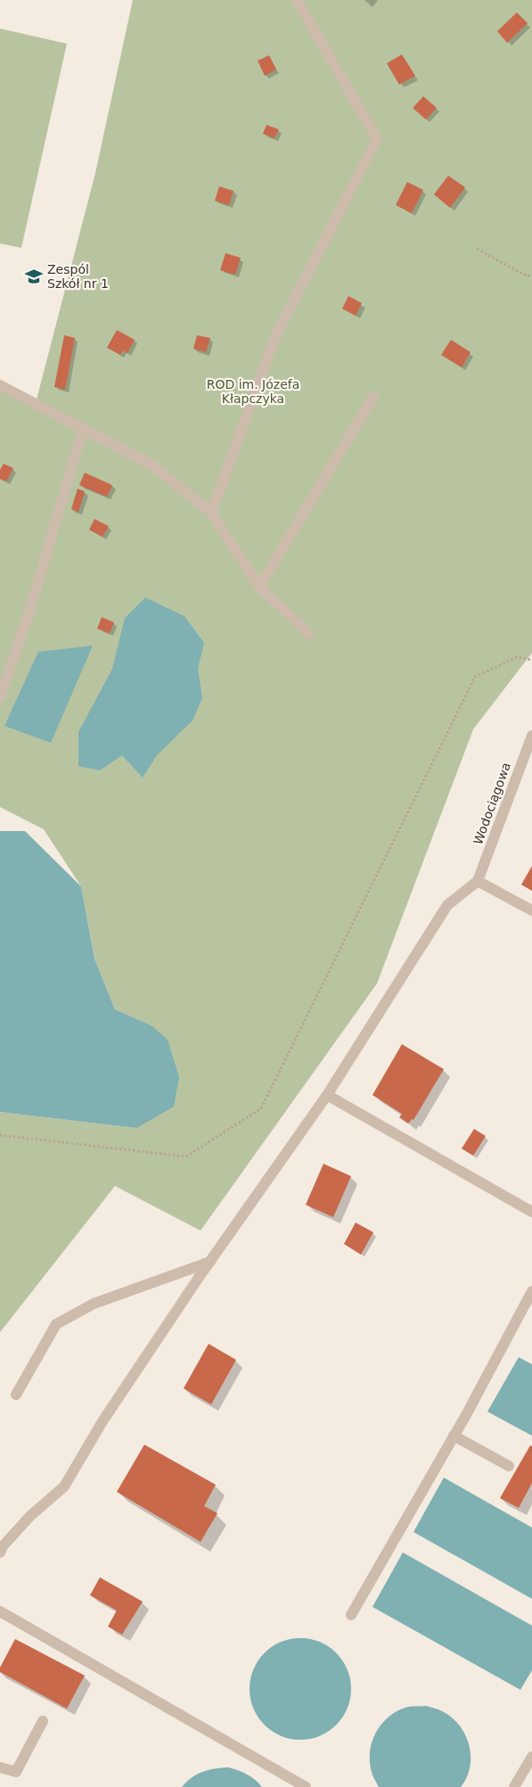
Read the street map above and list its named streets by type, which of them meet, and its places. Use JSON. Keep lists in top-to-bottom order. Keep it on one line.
{"streets":{"street":["Wodociągowa"]},"parks":["ROD im. Józefa Kłapczyka"],"places":{"school or university":["Zespól Szkół nr 1"]}}
